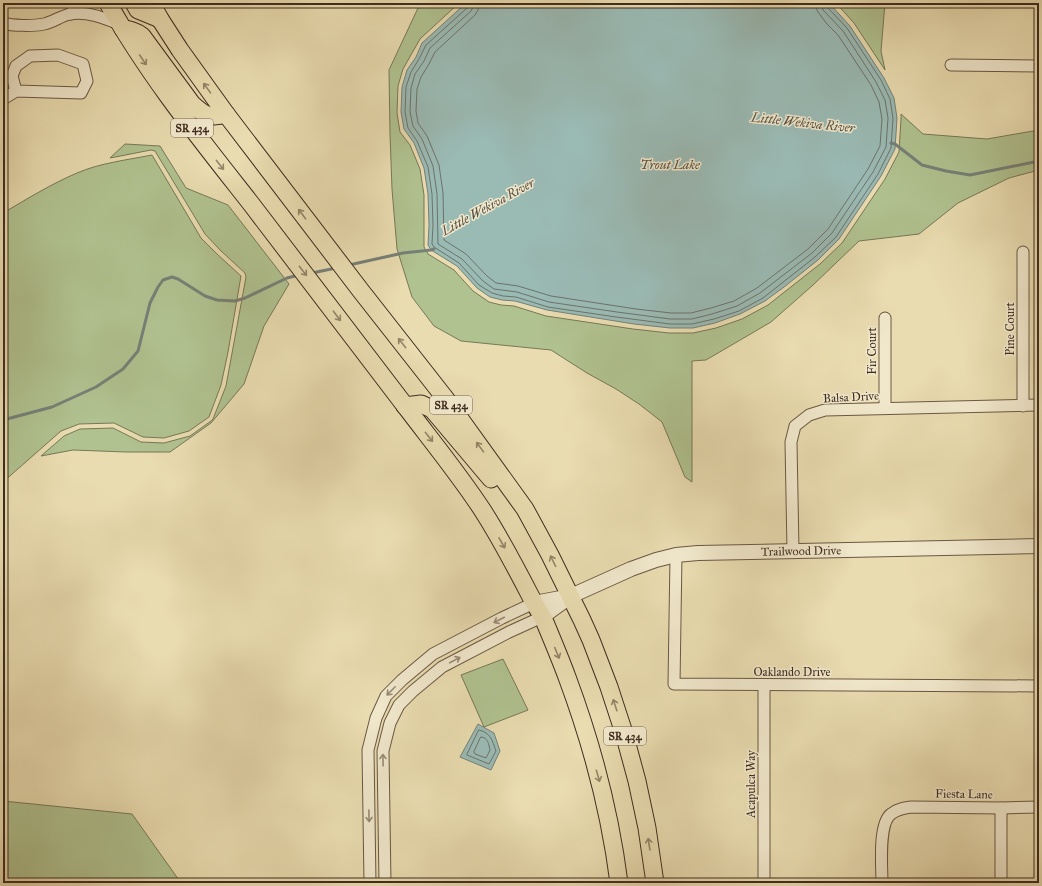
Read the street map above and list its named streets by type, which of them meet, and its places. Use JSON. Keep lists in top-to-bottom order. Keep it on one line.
{"streets":{"main road":["SR 434"],"street":["Pine Court","Fir Court","Balsa Drive","Trailwood Drive","Oaklando Drive","Acapulca Way","Fiesta Lane"]},"crossings":[["SR 434","Trailwood Drive"],["Pine Court","Balsa Drive"],["Fir Court","Balsa Drive"],["Balsa Drive","Trailwood Drive"],["Trailwood Drive","Oaklando Drive"],["Oaklando Drive","Acapulca Way"]],"water":["Little Wekiva River","Trout Lake"]}
